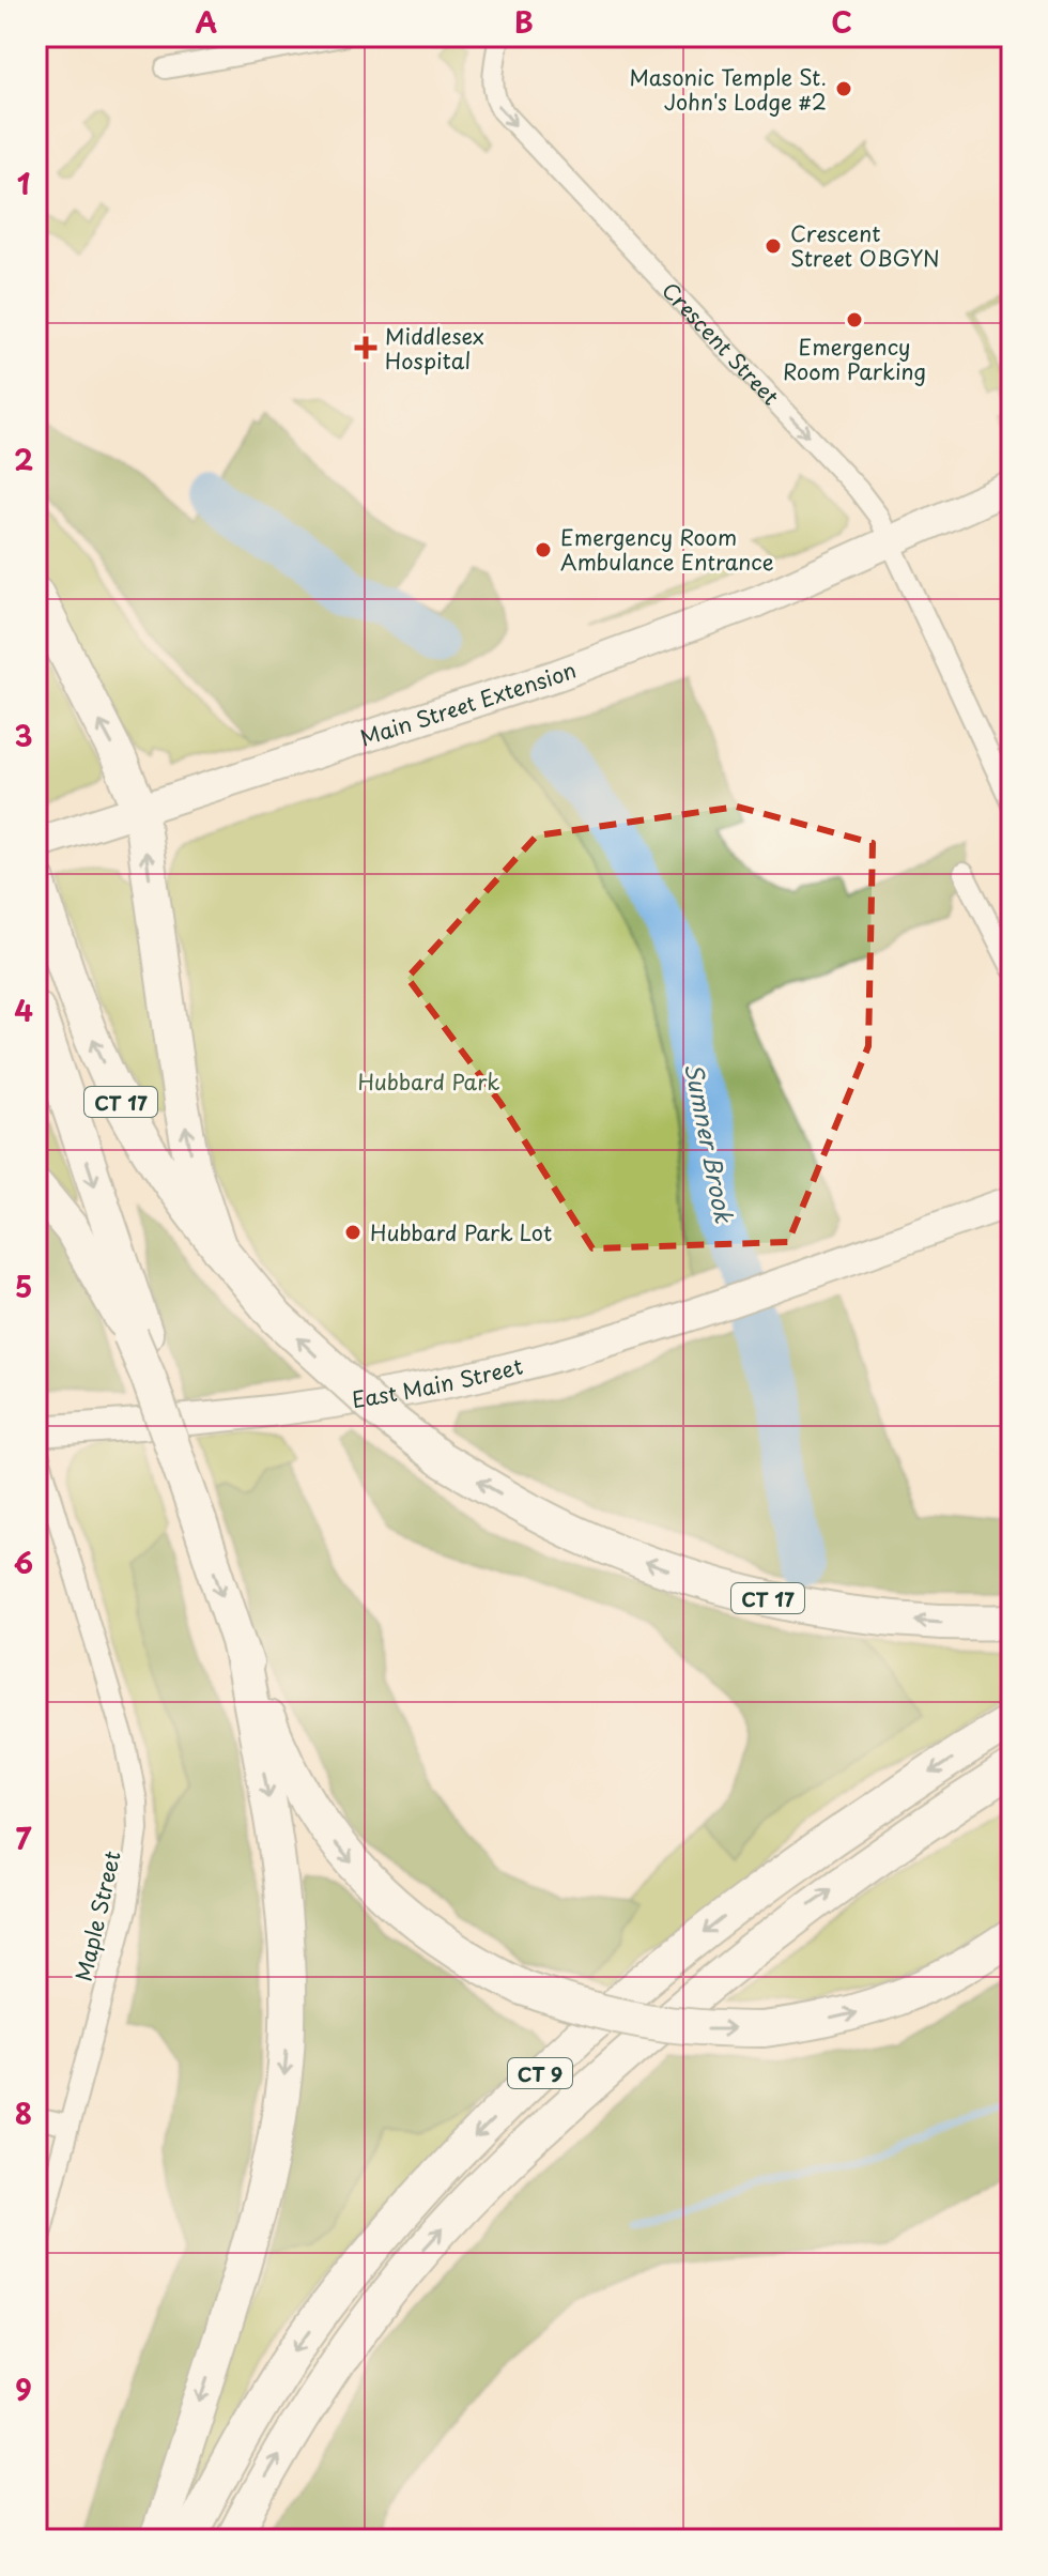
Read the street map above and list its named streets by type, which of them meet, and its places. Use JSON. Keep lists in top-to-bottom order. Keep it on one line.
{"streets":{"highway":["CT 17","CT 9"],"main road":["Main Street Extension","East Main Street"],"street":["Crescent Street","Maple Street"]},"crossings":[["Crescent Street","Main Street Extension"]],"one_way":["Crescent Street"],"water":["Sumner Brook"],"parks":["Hubbard Park"],"places":{"other":["Masonic Temple St. John's Lodge #2","Crescent Street OBGYN","Emergency Room Parking","Emergency Room Ambulance Entrance","Hubbard Park Lot"],"health":["Middlesex Hospital"]},"grid":{"columns":["A","B","C"],"rows":["1","2","3","4","5","6","7","8","9"]}}
